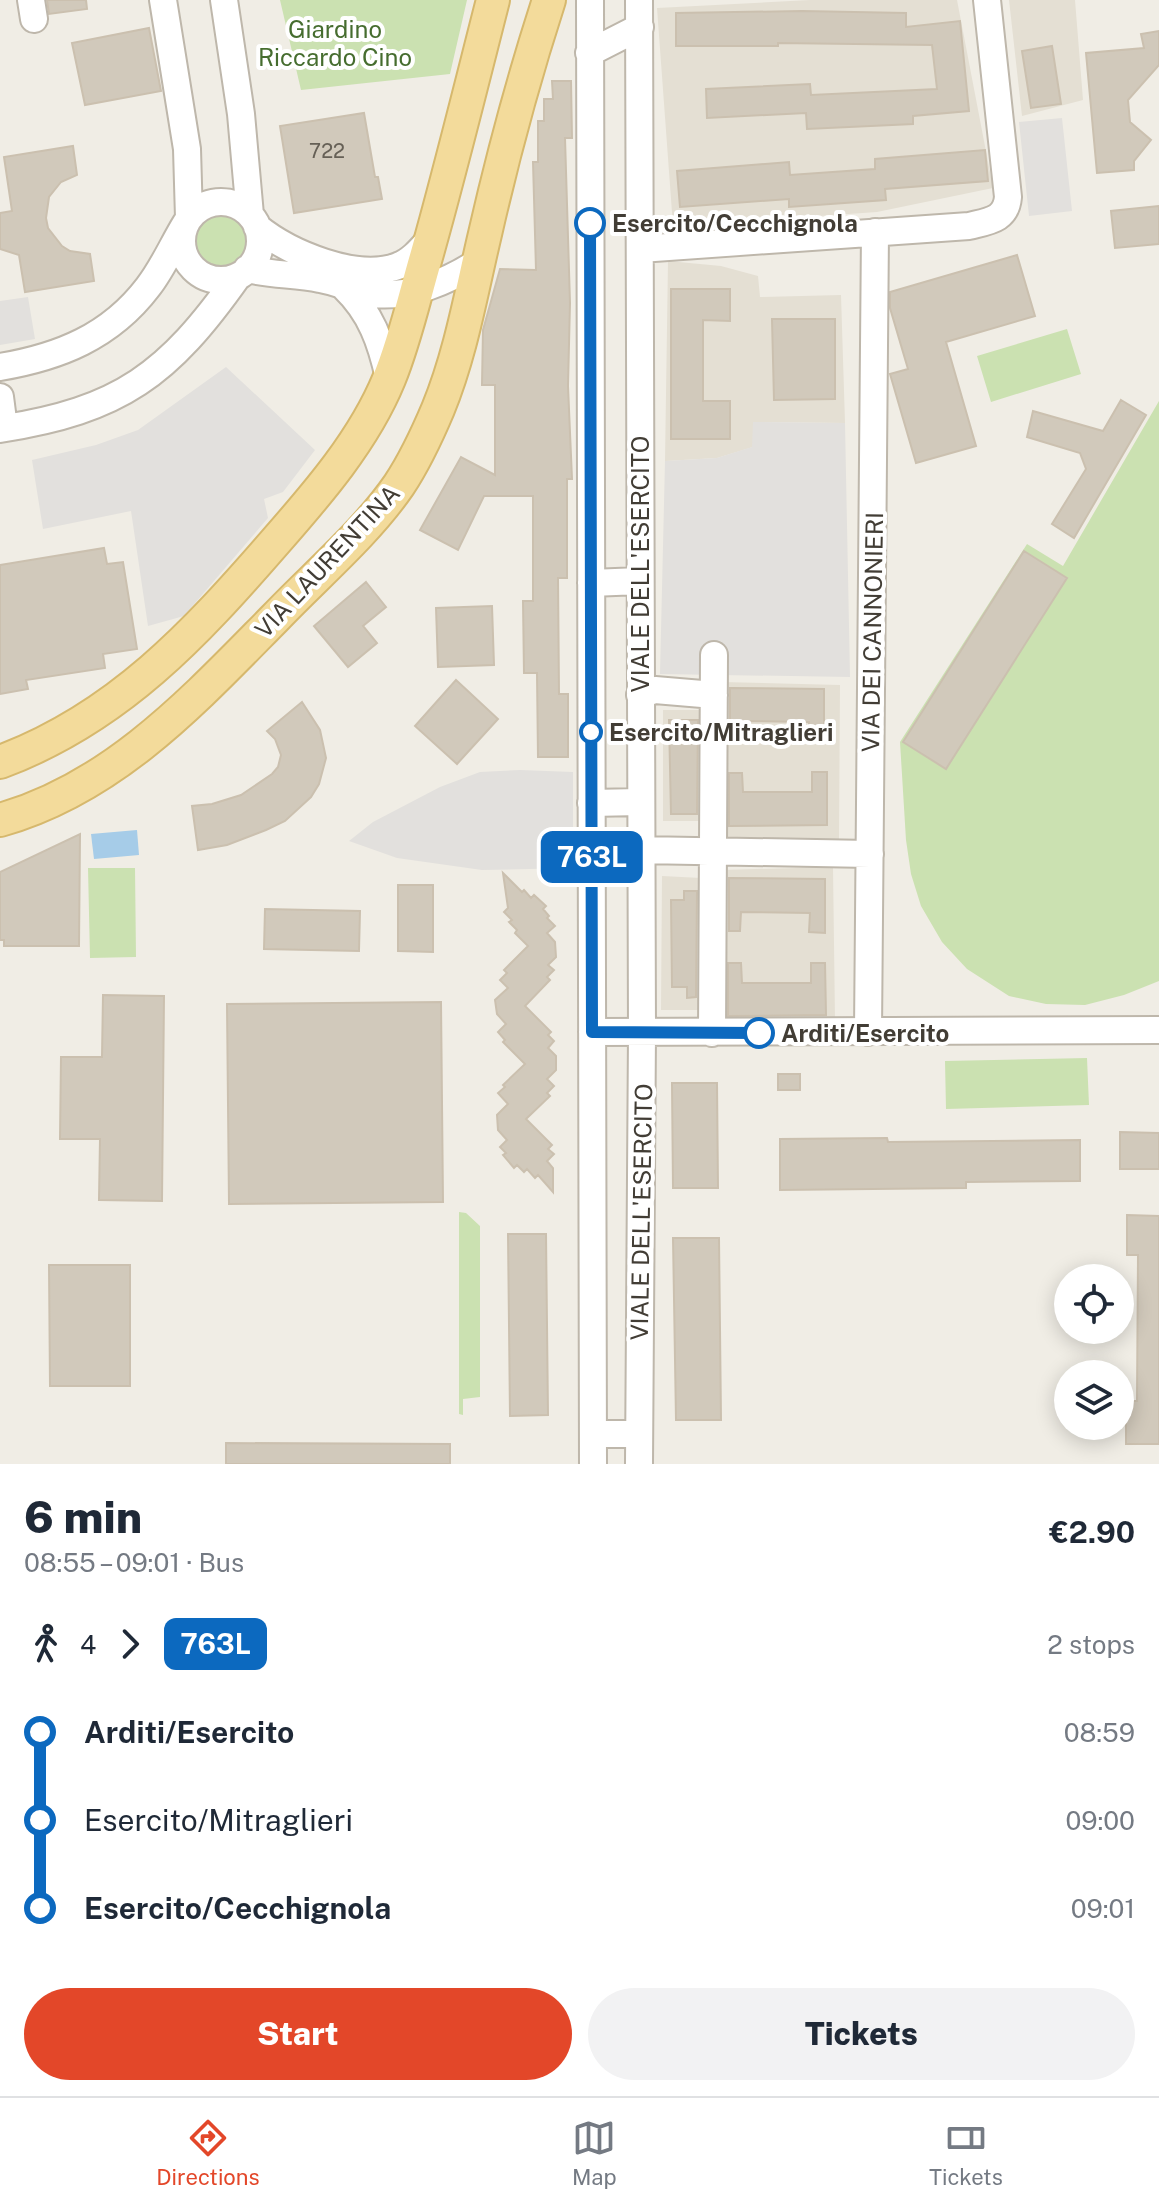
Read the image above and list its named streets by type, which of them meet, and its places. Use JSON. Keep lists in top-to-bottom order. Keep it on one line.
{"streets":{"main road":["VIA LAURENTINA"],"street":["VIALE DELL'ESERCITO","VIA DEI CANNONIERI"]},"parks":["Giardino Riccardo Cino"],"places":["Esercito/Cecchignola","Esercito/Mitraglieri","Arditi/Esercito"],"lines":["bus line 763L"],"house_numbers":["722"],"page":{"on_map":"763L","heading":["6 min","08:55 – 09:01 · Bus","€2.90"],"legs":["4","763L","2 stops"],"list":[{"name":"Arditi/Esercito","value":"08:59"},{"name":"Esercito/Mitraglieri","value":"09:00"},{"name":"Esercito/Cecchignola","value":"09:01"}],"buttons":["Start","Tickets"],"tabs":["Directions","Map","Tickets"]}}
